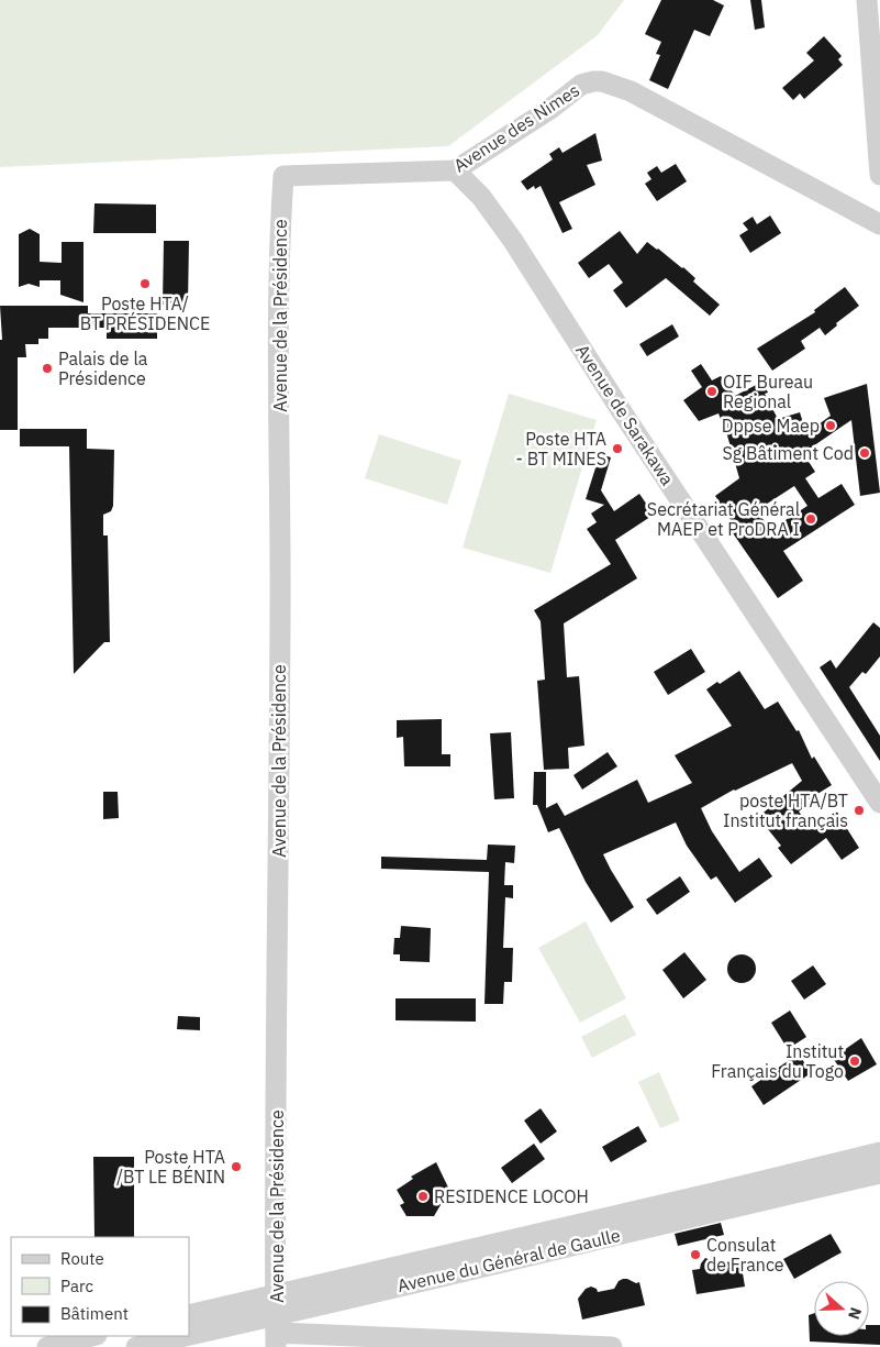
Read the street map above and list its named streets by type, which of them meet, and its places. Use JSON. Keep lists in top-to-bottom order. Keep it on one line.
{"streets":{"street":["Avenue des Nimes","Avenue de la Présidence","Avenue de Sarakawa","Avenue du Général de Gaulle"]},"crossings":[["Avenue des Nimes","Avenue de la Présidence"],["Avenue des Nimes","Avenue de Sarakawa"],["Avenue de la Présidence","Avenue du Général de Gaulle"]],"places":["Poste HTA/ BT PRÉSIDENCE","Palais de la Présidence","OIF Bureau Regional","Dppse Maep","Poste HTA - BT MINES","Sg Bâtiment Cod","Secrétariat Général MAEP et ProDRA I","poste HTA/BT Institut français","Institut Français du Togo","Poste HTA /BT LE BÉNIN","RESIDENCE LOCOH","Consulat de France"],"legend":["Route","Parc","Bâtiment"],"north":"right"}
